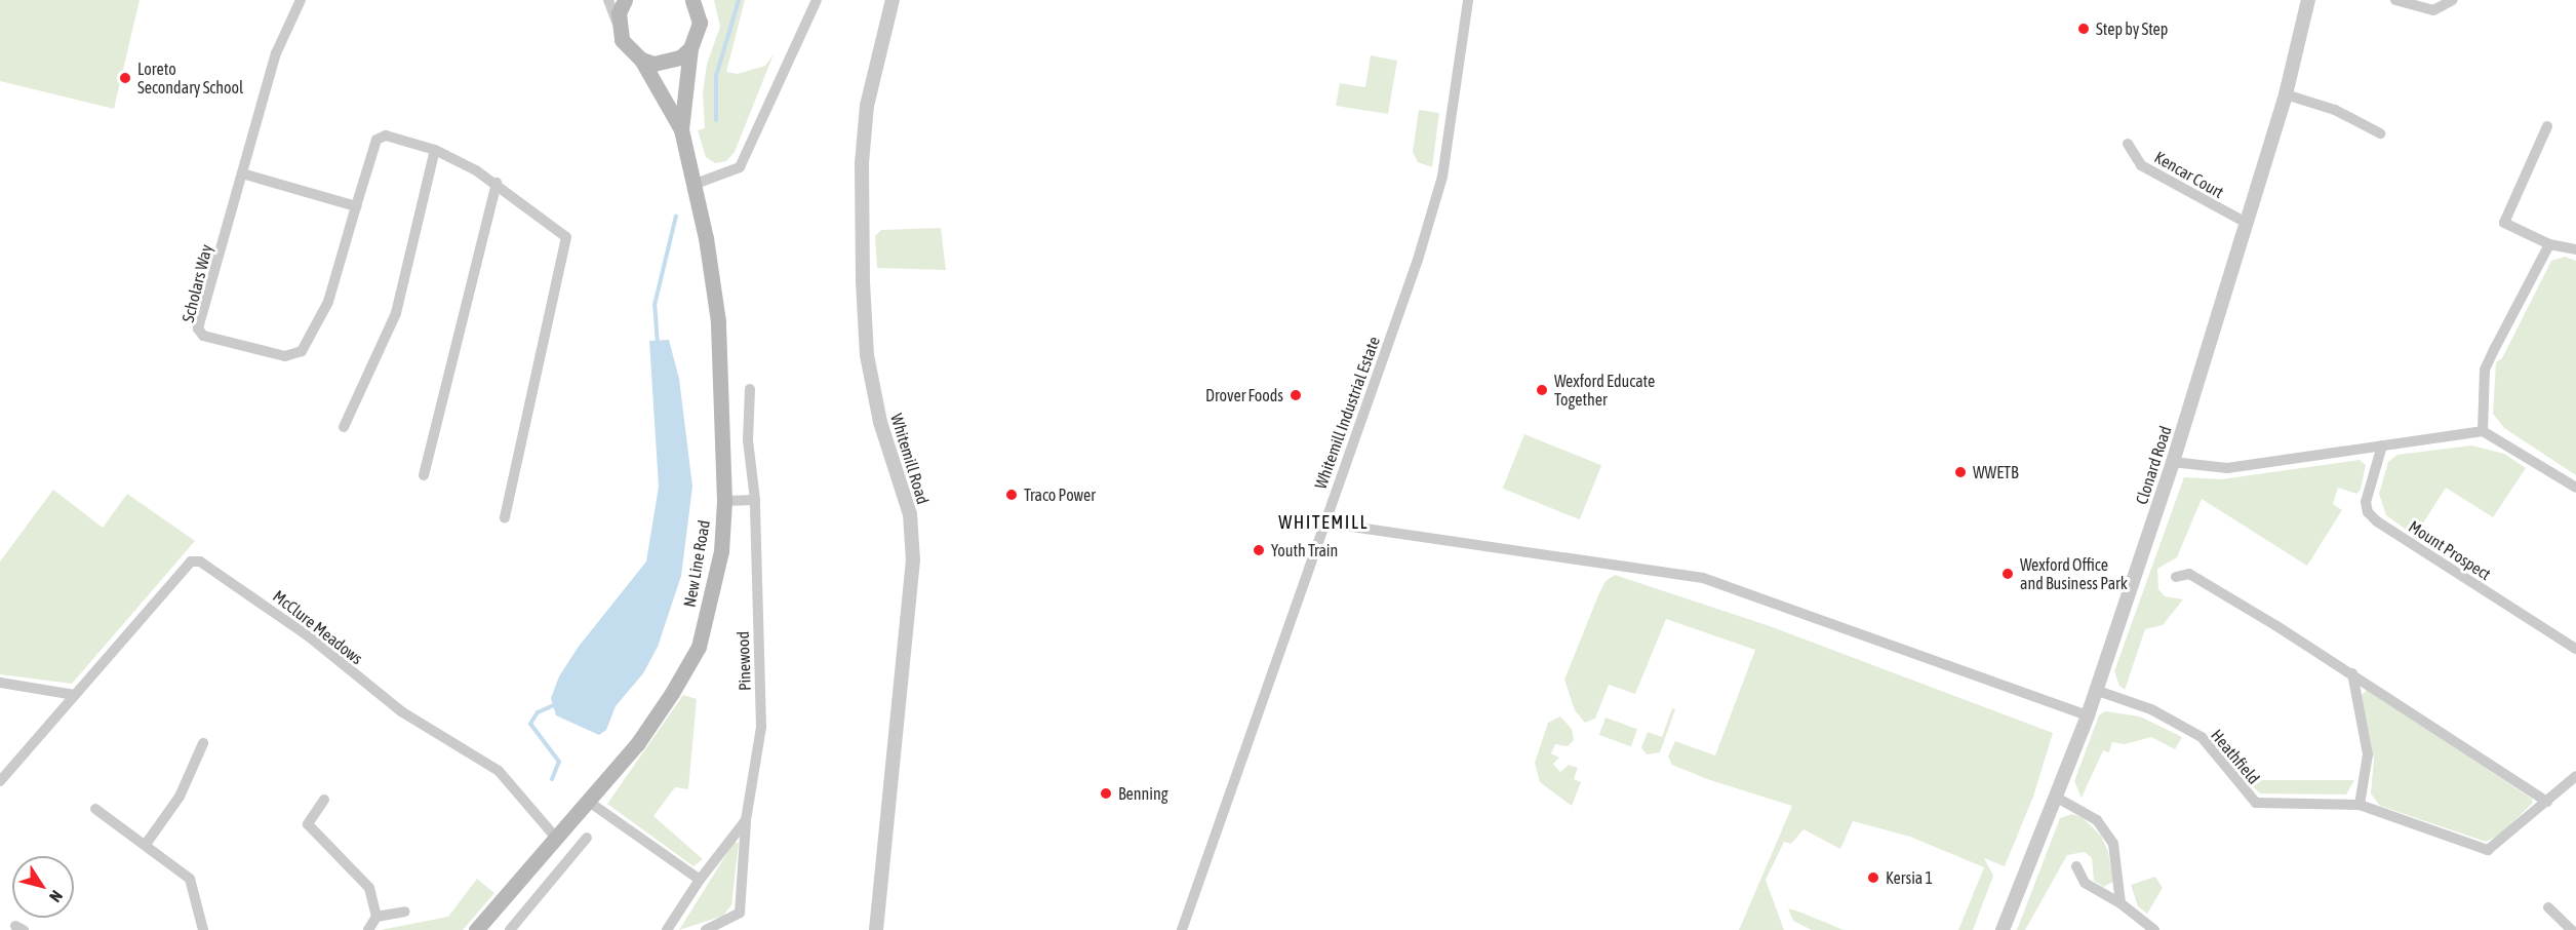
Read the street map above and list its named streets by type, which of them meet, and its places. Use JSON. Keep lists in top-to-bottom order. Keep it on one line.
{"streets":{"main road":["New Line Road"],"street":["Kencar Court","Scholars Way","Whitemill Industrial Estate","Whitemill Road","Clonard Road","Mount Prospect","McClure Meadows","Pinewood","Heathfield"]},"crossings":[["Kencar Court","Clonard Road"],["Clonard Road","Heathfield"],["New Line Road","McClure Meadows"]],"districts":["WHITEMILL"],"places":["Step by Step","Loreto Secondary School","Wexford Educate Together","Drover Foods","WWETB","Traco Power","Youth Train","Wexford Office and Business Park","Benning","Kersia 1"],"north":"bottom right"}
